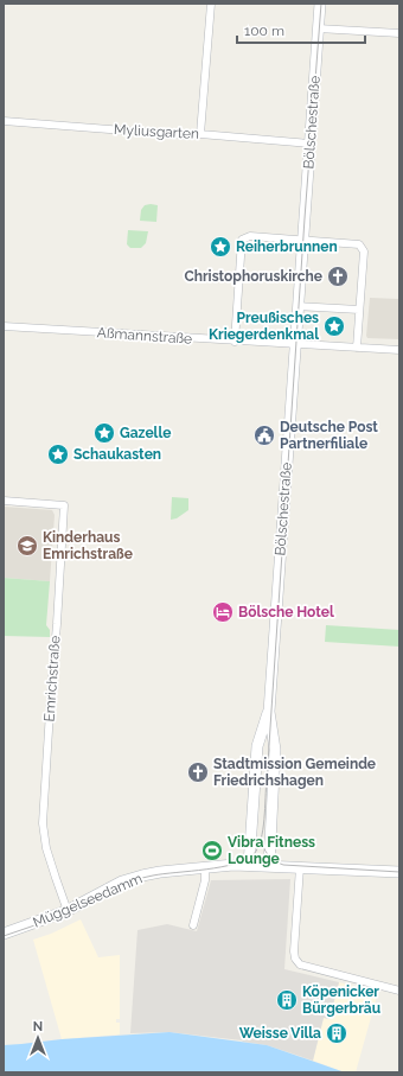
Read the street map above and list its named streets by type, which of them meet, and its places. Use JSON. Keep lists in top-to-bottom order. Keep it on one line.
{"streets":{"street":["Bölschestraße","Myliusgarten","Aßmannstraße","Emrichstraße","Müggelseedamm"]},"crossings":[["Bölschestraße","Myliusgarten"],["Bölschestraße","Aßmannstraße"],["Bölschestraße","Müggelseedamm"],["Emrichstraße","Müggelseedamm"]],"places":{"place":["Reiherbrunnen","Preußisches Kriegerdenkmal","Gazelle","Schaukasten"],"church":["Christophoruskirche","Stadtmission Gemeinde Friedrichshagen"],"public building":["Deutsche Post Partnerfiliale"],"school or university":["Kinderhaus Emrichstraße"],"hotel":["Bölsche Hotel"],"sports":["Vibra Fitness Lounge"],"building":["Köpenicker Bürgerbräu","Weisse Villa"]},"scale_bar":"100 m","north":"top"}
